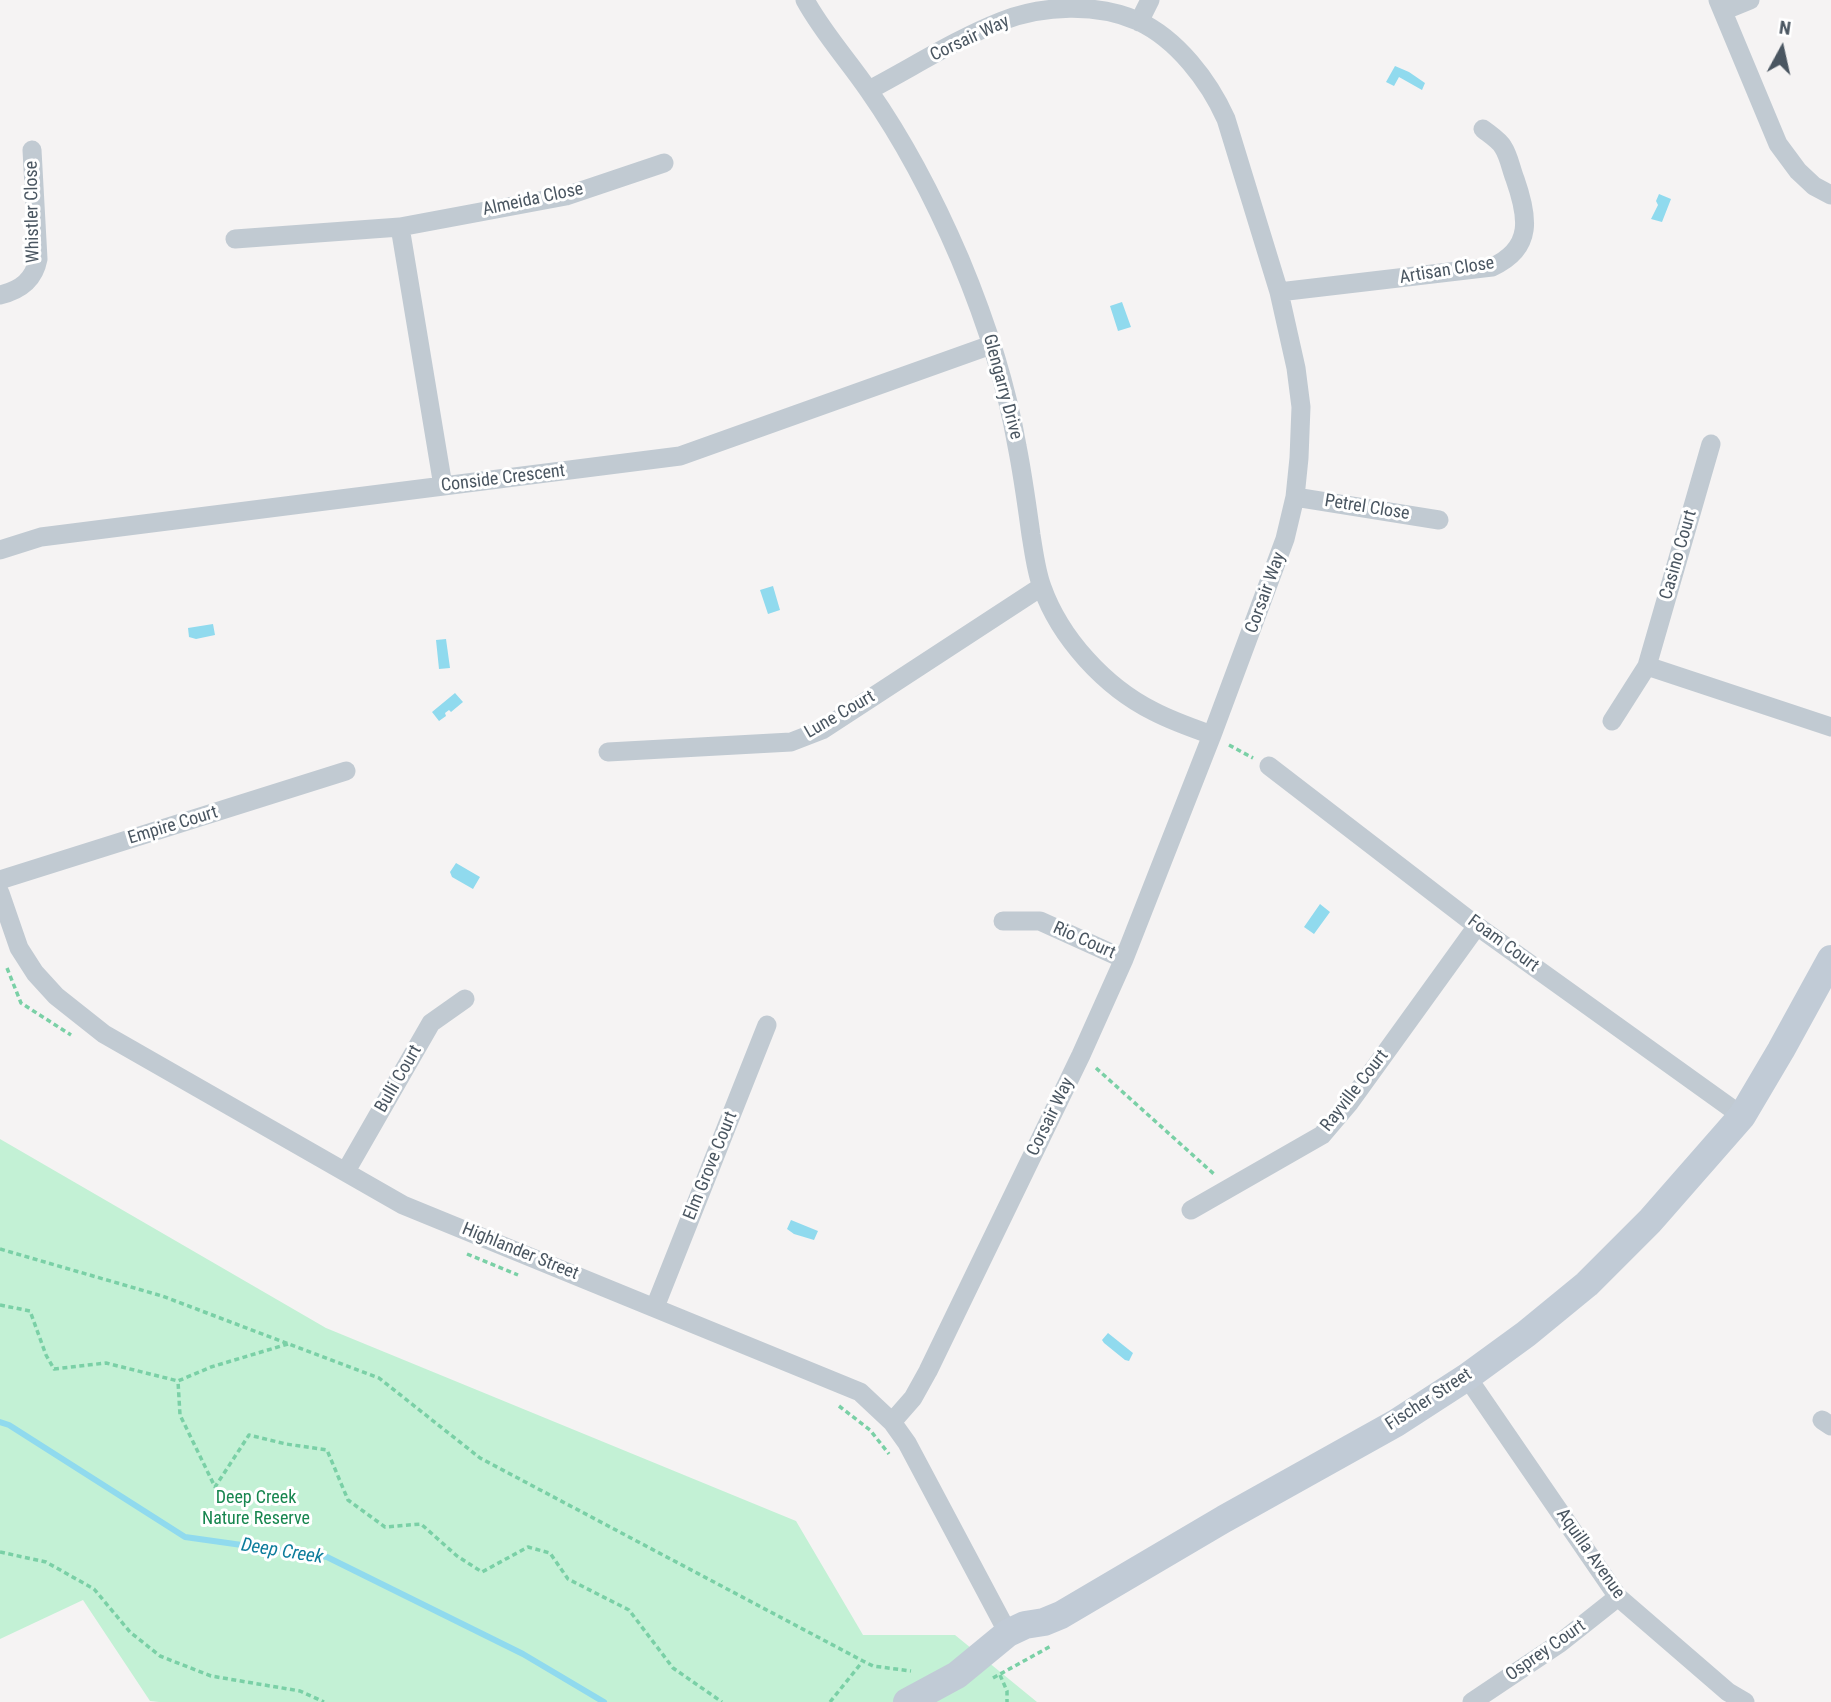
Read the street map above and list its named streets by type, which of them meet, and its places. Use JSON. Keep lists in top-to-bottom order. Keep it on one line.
{"streets":{"street":["Corsair Way","Almeida Close","Whistler Close","Artisan Close","Glengarry Drive","Conside Crescent","Petrel Close","Casino Court","Lune Court","Empire Court","Rio Court","Foam Court","Bulli Court","Rayville Court","Elm Grove Court","Highlander Street","Fischer Street","Aquilla Avenue","Osprey Court"]},"crossings":[["Corsair Way","Artisan Close"],["Corsair Way","Glengarry Drive"],["Corsair Way","Petrel Close"],["Corsair Way","Rio Court"],["Corsair Way","Highlander Street"],["Glengarry Drive","Conside Crescent"],["Glengarry Drive","Lune Court"],["Foam Court","Rayville Court"],["Foam Court","Fischer Street"],["Bulli Court","Highlander Street"],["Elm Grove Court","Highlander Street"],["Highlander Street","Fischer Street"],["Fischer Street","Aquilla Avenue"],["Aquilla Avenue","Osprey Court"]],"water":["Deep Creek"],"parks":["Deep Creek Nature Reserve"],"north":"top"}
